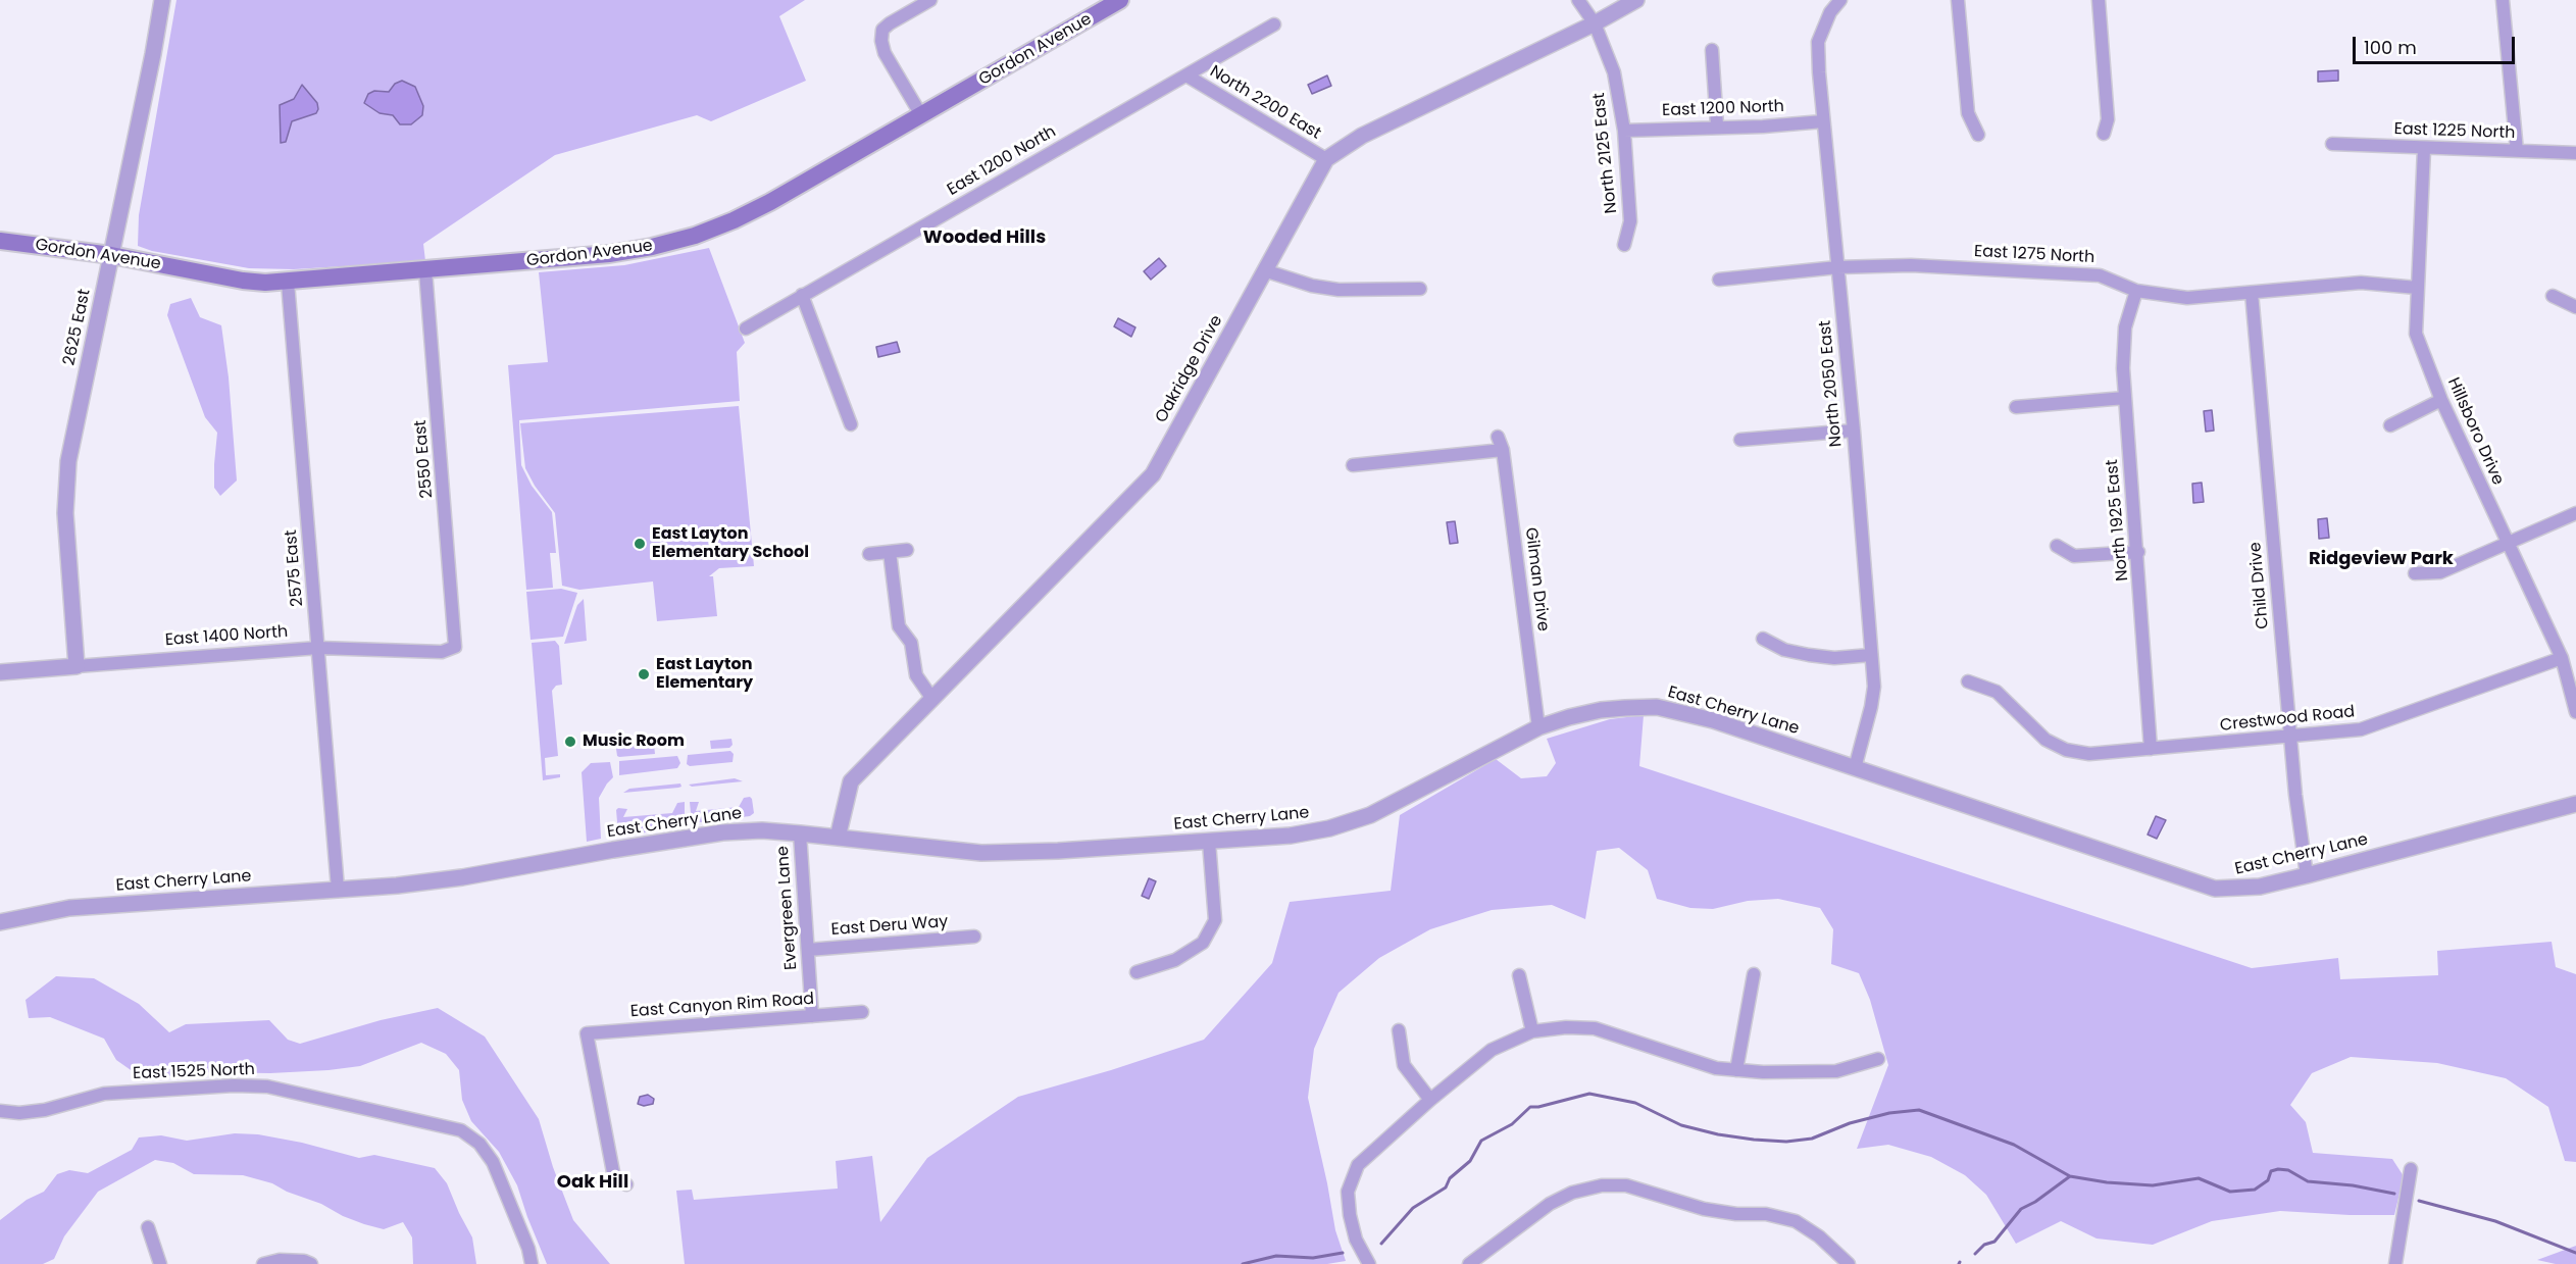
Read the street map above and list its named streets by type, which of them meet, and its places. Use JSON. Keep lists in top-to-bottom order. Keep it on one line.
{"streets":{"main road":["Gordon Avenue"],"street":["North 2200 East","East 1200 North","East 1225 North","North 2125 East","East 1275 North","2625 East","Oakridge Drive","North 2050 East","Hillsboro Drive","2550 East","North 1925 East","2575 East","Gilman Drive","Child Drive","East 1400 North","East Cherry Lane","Crestwood Road","Evergreen Lane","East Deru Way","East Canyon Rim Road","East 1525 North"]},"crossings":[["Gordon Avenue","2625 East"],["Gordon Avenue","2550 East"],["Gordon Avenue","2575 East"],["North 2200 East","East 1200 North"],["North 2200 East","Oakridge Drive"],["East 1200 North","North 2125 East"],["East 1200 North","North 2050 East"],["East 1225 North","Hillsboro Drive"],["North 2125 East","Oakridge Drive"],["East 1275 North","North 2050 East"],["East 1275 North","Hillsboro Drive"],["East 1275 North","North 1925 East"],["East 1275 North","Child Drive"],["2625 East","East 1400 North"],["Oakridge Drive","East Cherry Lane"],["North 2050 East","East Cherry Lane"],["Hillsboro Drive","Crestwood Road"],["2550 East","East 1400 North"],["North 1925 East","Crestwood Road"],["2575 East","East 1400 North"],["2575 East","East Cherry Lane"],["Gilman Drive","East Cherry Lane"],["Child Drive","East Cherry Lane"],["Child Drive","Crestwood Road"],["East Cherry Lane","Evergreen Lane"],["Evergreen Lane","East Deru Way"],["Evergreen Lane","East Canyon Rim Road"]],"districts":["Wooded Hills","Ridgeview Park","Oak Hill"],"places":["East Layton Elementary School","East Layton Elementary","Music Room"],"scale_bar":"100 m"}
